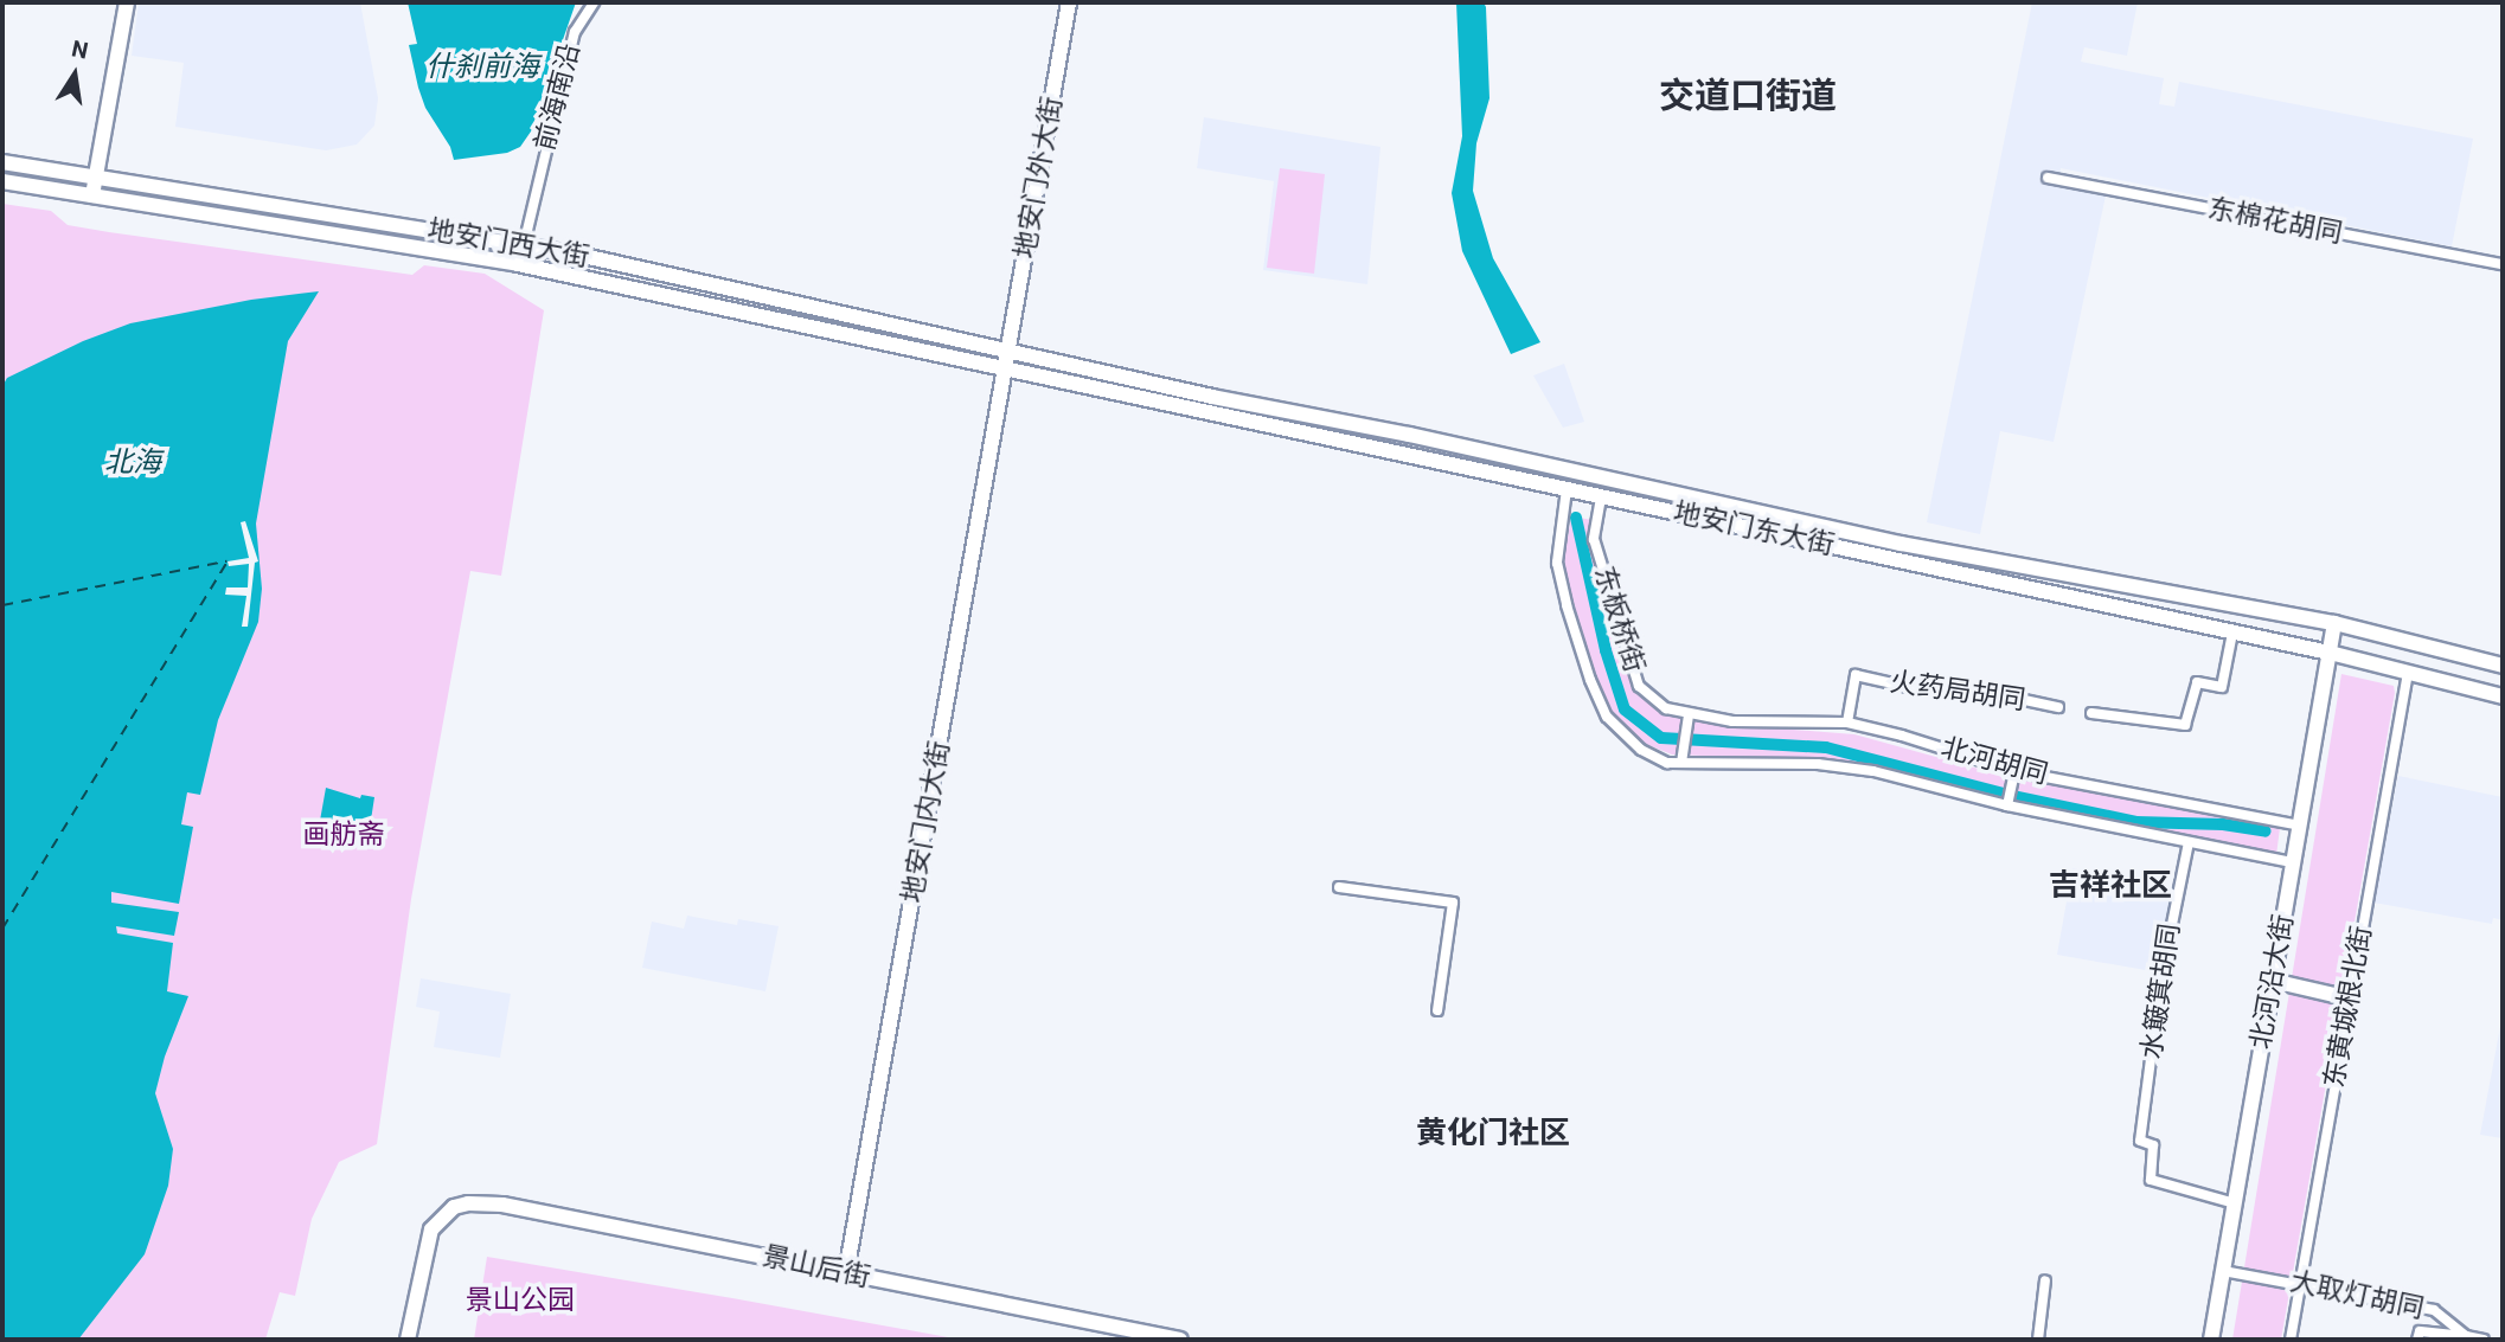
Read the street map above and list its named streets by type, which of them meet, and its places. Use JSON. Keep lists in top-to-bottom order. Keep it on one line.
{"streets":{"main road":["地安门外大街","地安门西大街","地安门东大街","地安门内大街","北河沿大街","景山后街"],"street":["前海南沿","东棉花胡同","东板桥街","火药局胡同","北河胡同","水簸箕胡同","东黄城根北街","大取灯胡同"]},"crossings":[["前海南沿","地安门西大街"],["地安门外大街","地安门西大街"],["地安门外大街","地安门东大街"],["地安门外大街","地安门内大街"],["地安门西大街","地安门东大街"],["地安门西大街","地安门内大街"],["地安门东大街","东板桥街"],["地安门东大街","地安门内大街"],["地安门东大街","北河沿大街"],["地安门东大街","东黄城根北街"],["东板桥街","北河胡同"],["火药局胡同","北河胡同"],["北河胡同","北河沿大街"],["地安门内大街","景山后街"],["北河沿大街","水簸箕胡同"],["北河沿大街","大取灯胡同"],["东黄城根北街","大取灯胡同"]],"districts":["交道口街道","吉祥社区","黄化门社区"],"water":["什刹前海","北海"],"parks":["画舫斋","景山公园"],"north":"top"}
